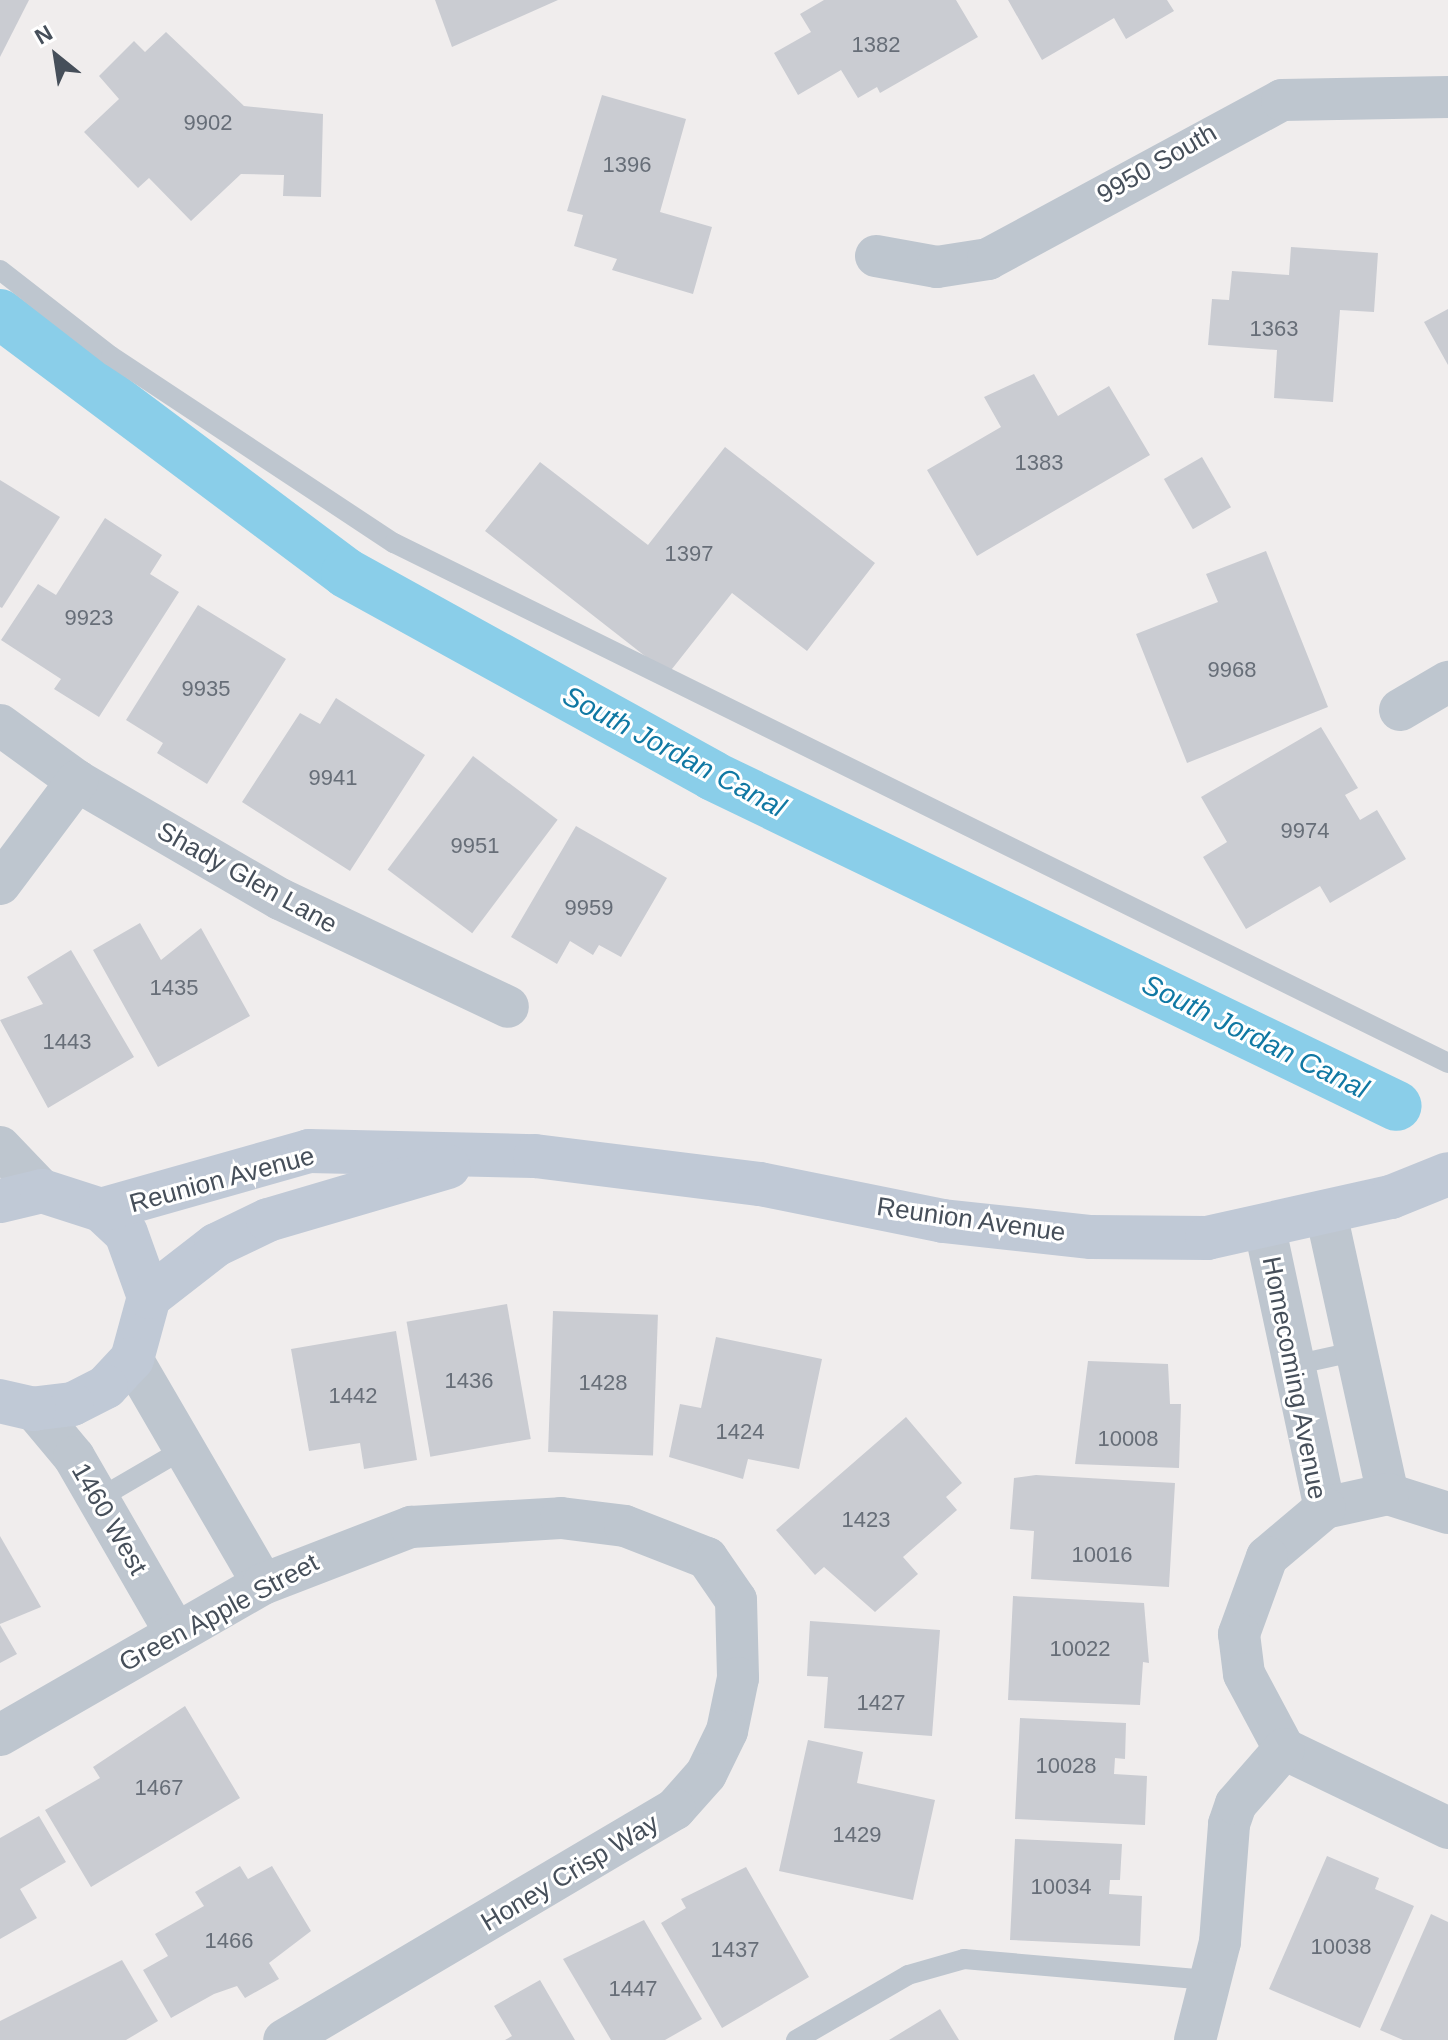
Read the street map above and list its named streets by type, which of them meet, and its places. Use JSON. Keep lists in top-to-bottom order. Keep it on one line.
{"streets":{"street":["9950 South","Shady Glen Lane","Reunion Avenue","Homecoming Avenue","1460 West","Green Apple Street","Honey Crisp Way"]},"crossings":[["Reunion Avenue","Homecoming Avenue"],["1460 West","Green Apple Street"],["Green Apple Street","Honey Crisp Way"]],"water":["South Jordan Canal"],"house_numbers":["1382","9902","1396","1363","1383","1397","9923","9968","9935","9941","9974","9951","9959","1435","1443","1436","1428","1442","1424","10008","1423","10016","10022","1427","10028","1467","1429","10034","1466","10038","1437","1447"],"north":"top left"}
